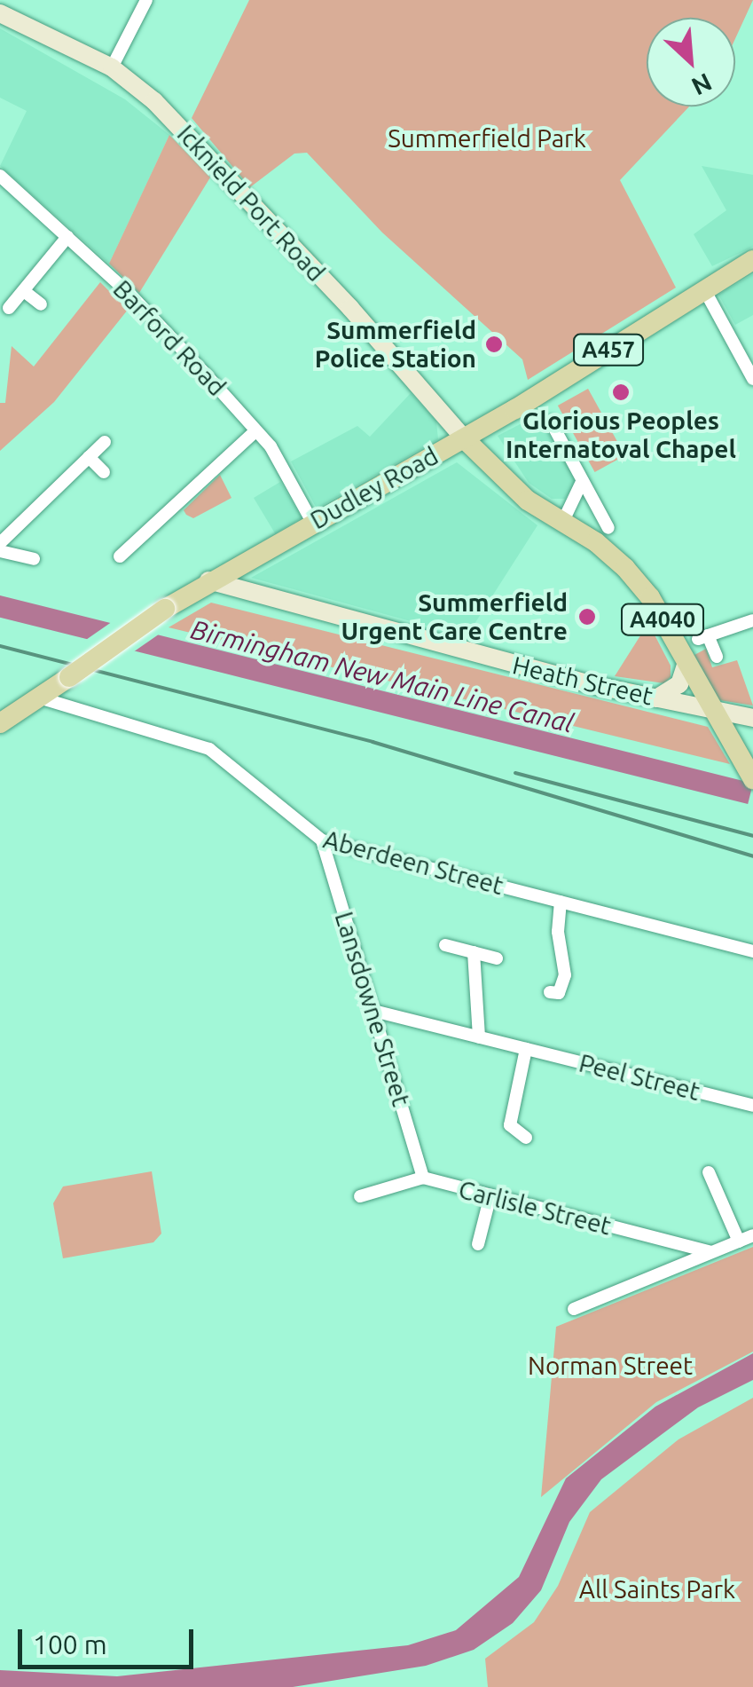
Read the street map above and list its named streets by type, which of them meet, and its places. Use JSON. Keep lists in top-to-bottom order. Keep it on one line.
{"streets":{"main road":["Icknield Port Road","A457","Dudley Road","A4040","Heath Street"],"street":["Barford Road","Aberdeen Street","Lansdowne Street","Peel Street","Carlisle Street"]},"crossings":[["Icknield Port Road","Dudley Road"],["Icknield Port Road","A4040"],["Barford Road","Dudley Road"],["Dudley Road","A4040"],["Dudley Road","Heath Street"],["Dudley Road","Aberdeen Street"],["A4040","Heath Street"],["Aberdeen Street","Lansdowne Street"],["Lansdowne Street","Peel Street"],["Lansdowne Street","Carlisle Street"]],"water":["Birmingham New Main Line Canal"],"parks":["Summerfield Park","Norman Street","All Saints Park"],"places":["Summerfield Police Station","Glorious Peoples Internatoval Chapel","Summerfield Urgent Care Centre"],"scale_bar":"100 m","north":"bottom right"}
